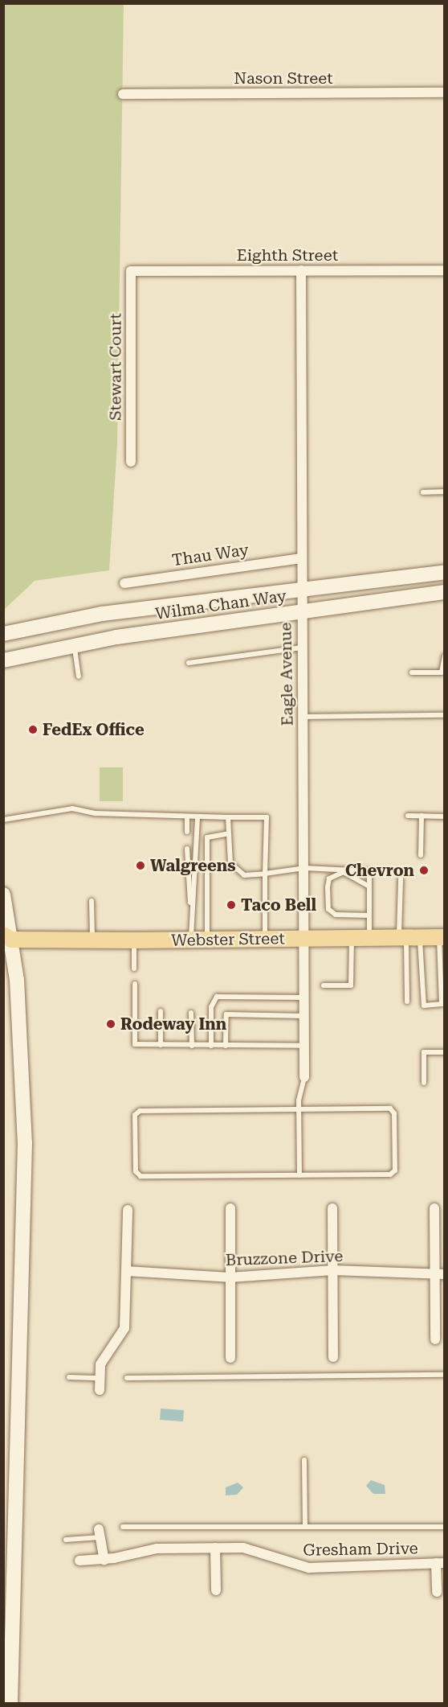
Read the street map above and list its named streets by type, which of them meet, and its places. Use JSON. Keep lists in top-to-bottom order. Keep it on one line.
{"streets":{"main road":["Wilma Chan Way","Webster Street"],"street":["Nason Street","Eighth Street","Stewart Court","Thau Way","Eagle Avenue","Bruzzone Drive","Gresham Drive"]},"crossings":[["Eighth Street","Stewart Court"],["Eighth Street","Eagle Avenue"],["Thau Way","Eagle Avenue"],["Wilma Chan Way","Eagle Avenue"],["Eagle Avenue","Webster Street"]],"places":["FedEx Office","Walgreens","Chevron","Taco Bell","Rodeway Inn"]}
